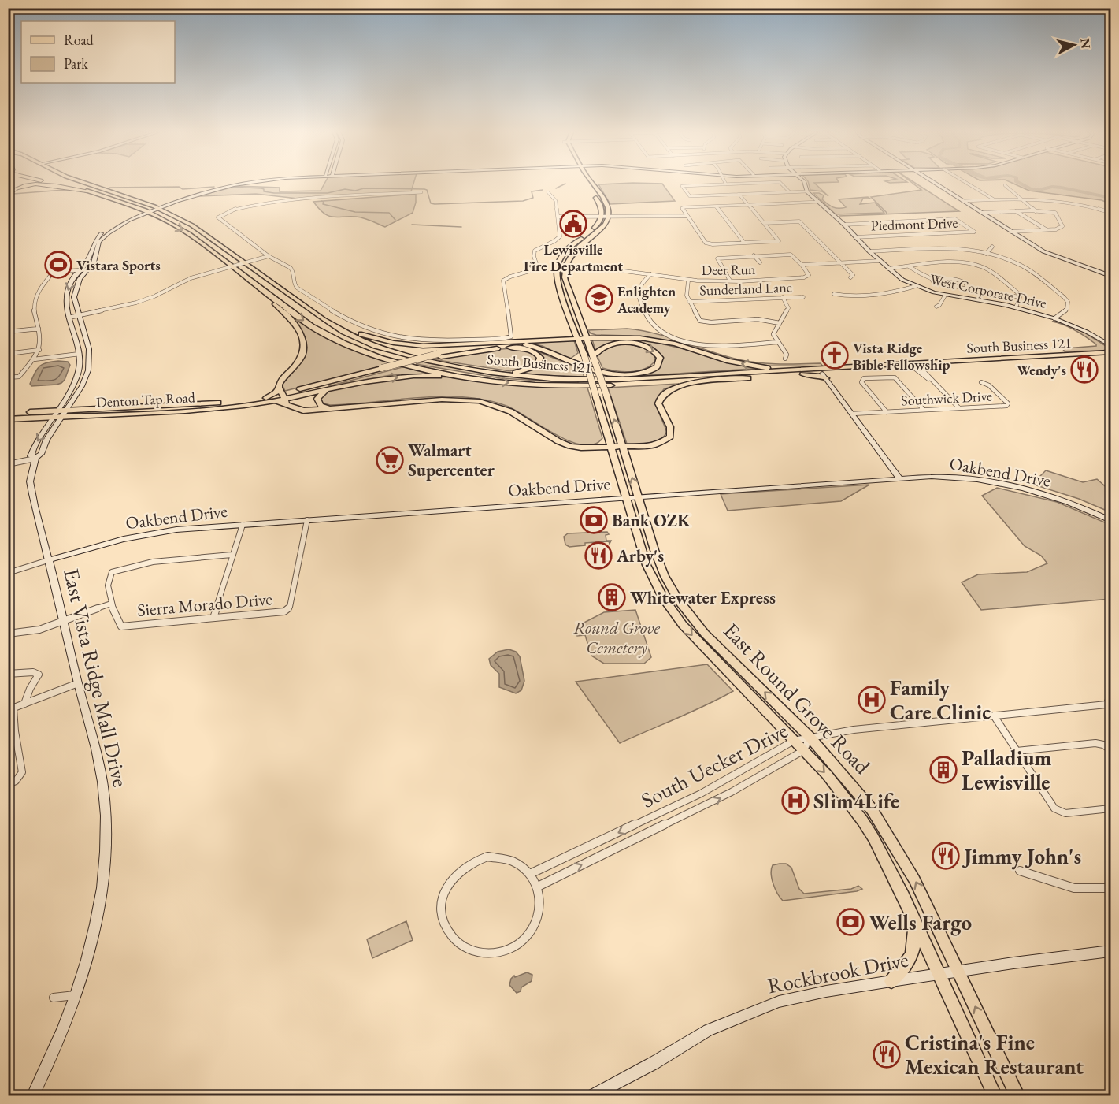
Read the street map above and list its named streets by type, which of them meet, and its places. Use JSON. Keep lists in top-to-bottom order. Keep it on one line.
{"streets":{"main road":["West Corporate Drive","South Business 121","Denton Tap Road","Oakbend Drive","East Vista Ridge Mall Drive","East Round Grove Road","Rockbrook Drive"],"street":["Piedmont Drive","Deer Run","Sunderland Lane","Southwick Drive","Sierra Morado Drive","South Uecker Drive"]},"crossings":[["Piedmont Drive","West Corporate Drive"],["Denton Tap Road","East Vista Ridge Mall Drive"],["Oakbend Drive","Sierra Morado Drive"],["Oakbend Drive","East Vista Ridge Mall Drive"],["Oakbend Drive","East Round Grove Road"],["East Round Grove Road","South Uecker Drive"],["East Round Grove Road","Rockbrook Drive"]],"parks":["Round Grove Cemetery"],"places":{"public building":["Lewisville Fire Department"],"sports":["Vistara Sports"],"school or university":["Enlighten Academy"],"church":["Vista Ridge Bible Fellowship"],"restaurant":["Wendy's","Arby's","Jimmy John's","Cristina's Fine Mexican Restaurant"],"supermarket":["Walmart Supercenter"],"bank":["Bank OZK","Wells Fargo"],"building":["Whitewater Express","Palladium Lewisville"],"hospital":["Family Care Clinic","Slim4Life"]},"legend":["Road","Park"],"north":"right"}
